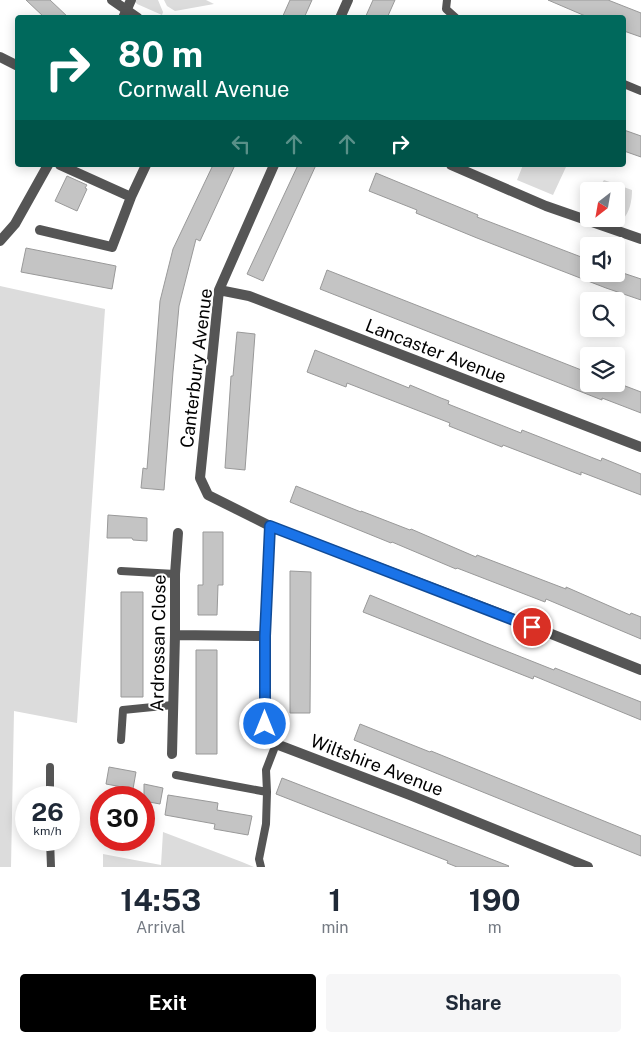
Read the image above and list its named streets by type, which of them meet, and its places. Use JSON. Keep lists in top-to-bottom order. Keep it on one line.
{"streets":{"street":["Lancaster Avenue","Canterbury Avenue","Ardrossan Close","Wiltshire Avenue"]},"crossings":[["Lancaster Avenue","Canterbury Avenue"]],"north":"bottom left","page":{"turn":["80 m","Cornwall Avenue"],"speed":"26 km/h","limit":"30","eta":["14:53","Arrival","1","min","190","m"],"buttons":["Exit","Share"]}}
